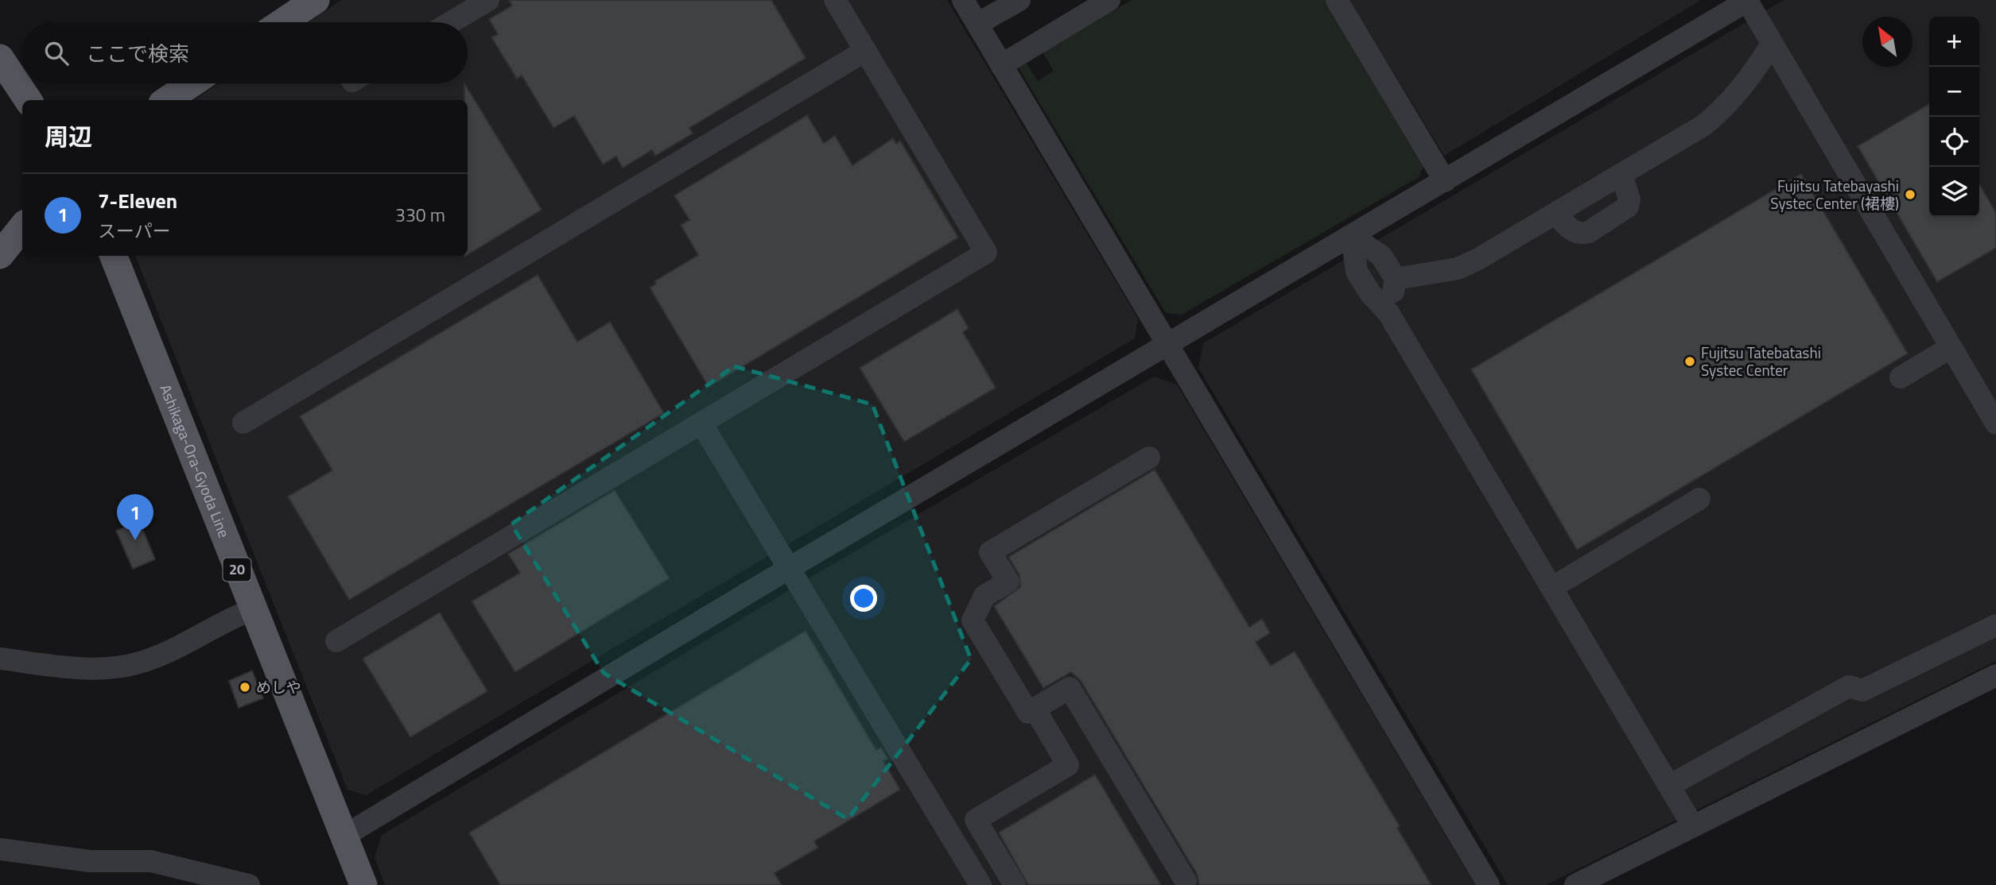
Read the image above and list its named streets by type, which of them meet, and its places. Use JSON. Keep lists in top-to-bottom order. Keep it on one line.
{"streets":{"main road":["Ashikaga-Ora-Gyoda Line","20"]},"places":["Fujitsu Tatebayashi Systec Center (裙樓)","Fujitsu Tatebatashi Systec Center","めしや"],"north":"top left","page":{"map_buttons":["+","−"],"search":"ここで検索","heading":"周辺","list":[{"mark":"1","name":"7-Eleven","note":"スーパー","value":"330 m"}],"pins":"1"}}
